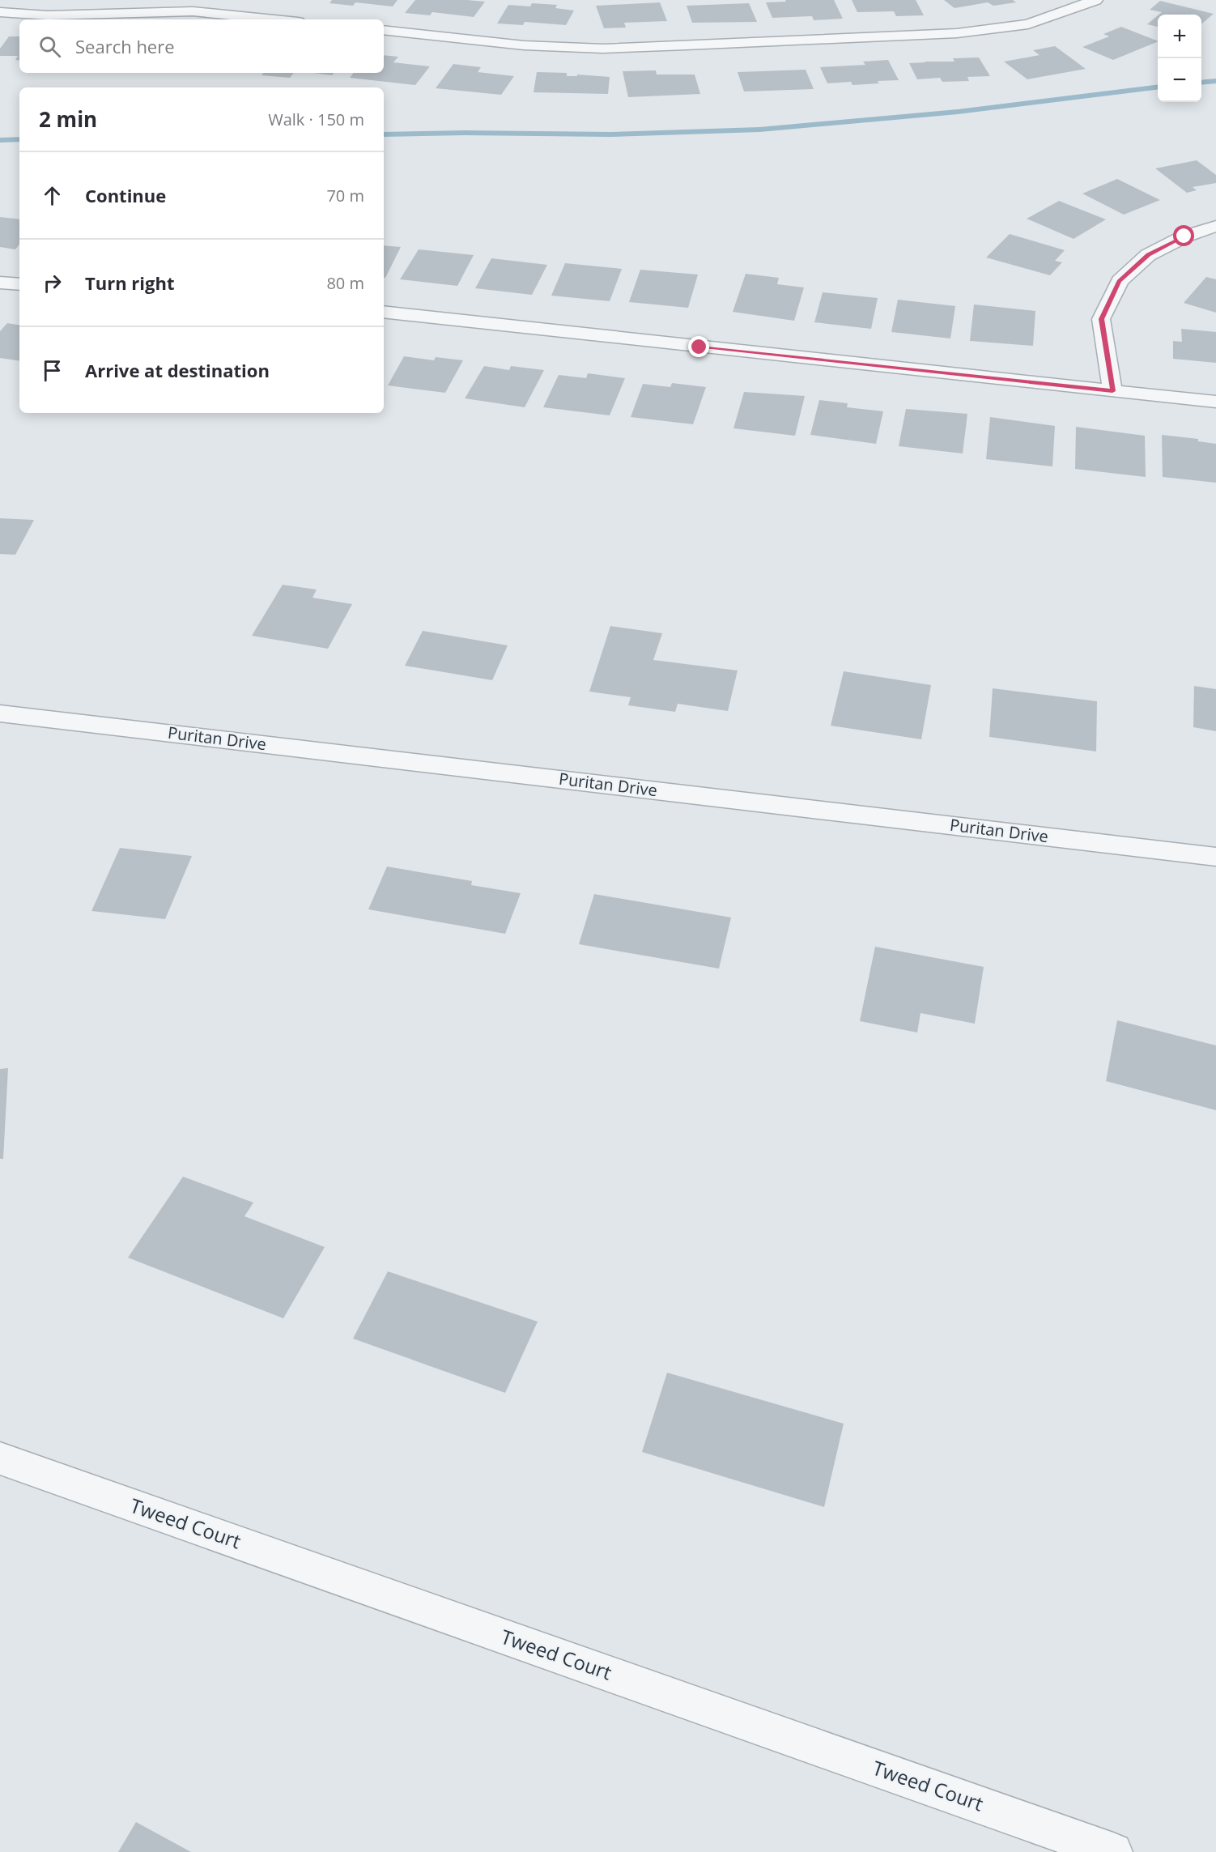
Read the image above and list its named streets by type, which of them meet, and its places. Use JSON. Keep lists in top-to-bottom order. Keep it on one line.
{"streets":{"street":["Puritan Drive","Tweed Court"]},"page":{"map_buttons":["+","−"],"search":"Search here","heading":["2 min","Walk · 150 m"],"list":[["Continue","70 m"],["Turn right","80 m"],"Arrive at destination"]}}
